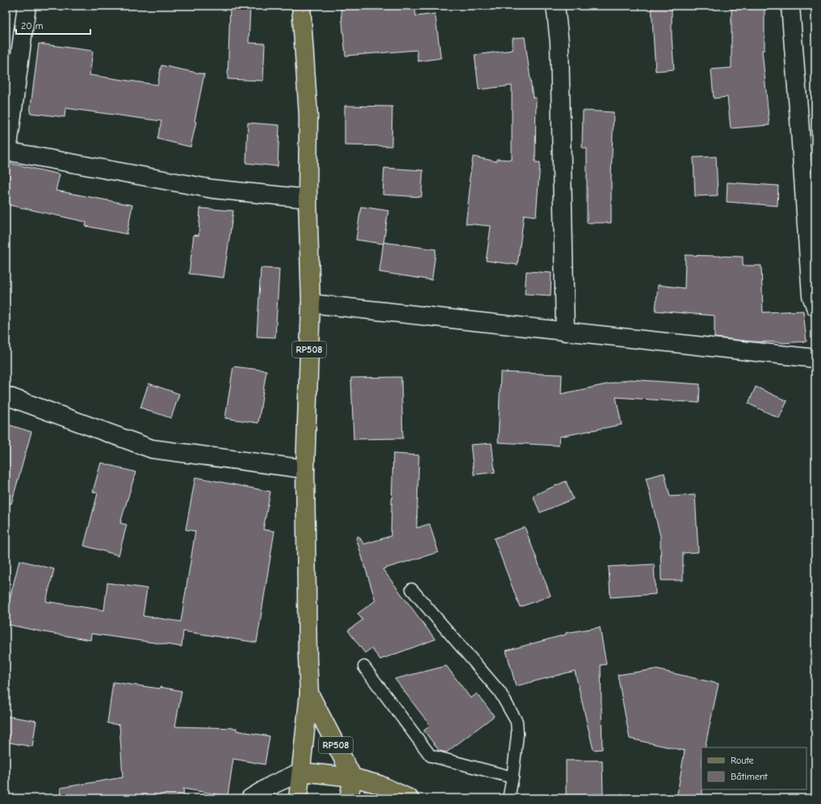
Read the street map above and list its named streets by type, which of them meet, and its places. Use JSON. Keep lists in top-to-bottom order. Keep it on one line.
{"streets":{"main road":["RP508"]},"legend":["Route","Bâtiment"],"scale_bar":"20 m"}
